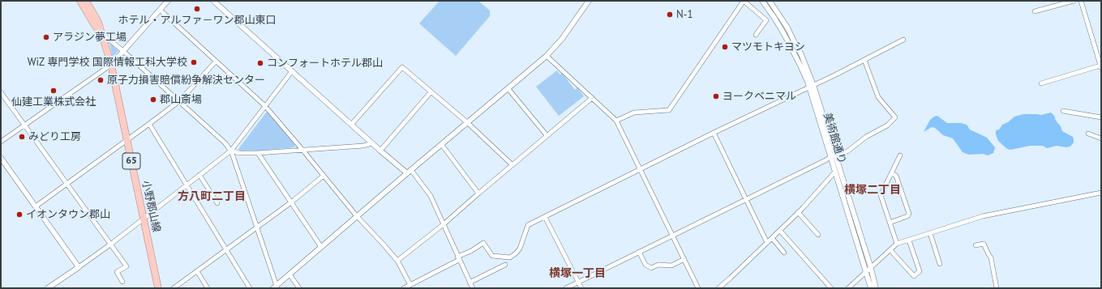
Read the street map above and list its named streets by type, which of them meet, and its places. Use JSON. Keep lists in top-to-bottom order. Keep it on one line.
{"streets":{"main road":["65","小野郡山線"],"street":["美術館通り"]},"districts":["横塚二丁目","方八町二丁目","横塚一丁目"],"places":["ホテル・アルファ－ワン郡山東口","N-1","アラジン夢工場","マツモトキヨシ","WiZ 専門学校 国際情報工科大学校","コンフォートホテル郡山","原子力損害賠償紛争解決センター","仙建工業株式会社","ヨークベニマル","郡山斎場","みどり工房","イオンタウン郡山"]}
